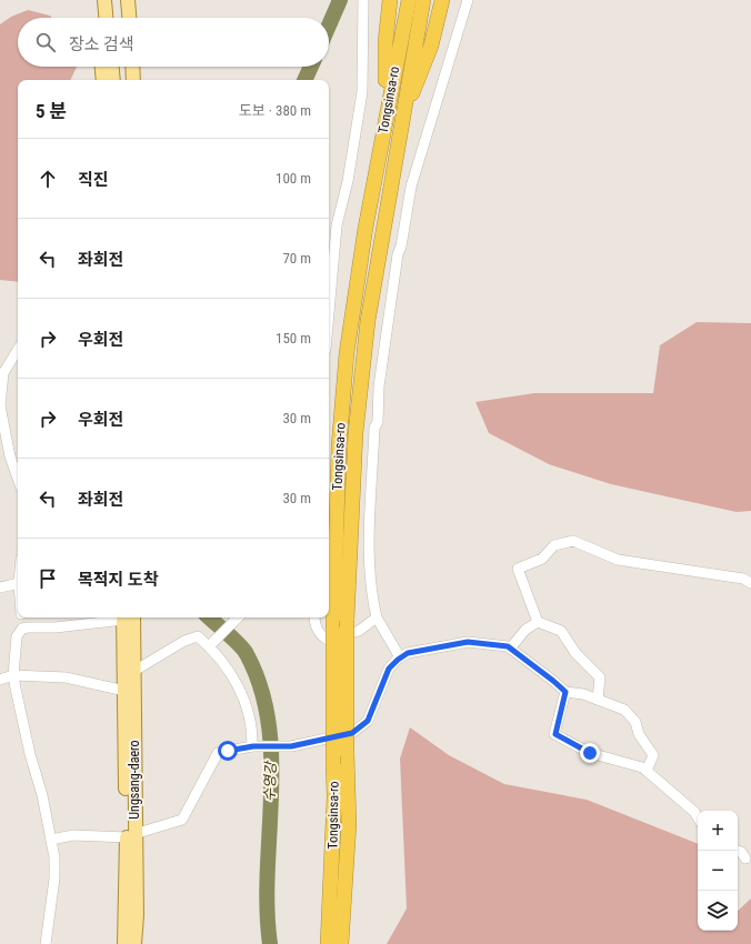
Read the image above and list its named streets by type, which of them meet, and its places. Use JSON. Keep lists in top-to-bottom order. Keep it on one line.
{"streets":{"highway":["Tongsinsa-ro"],"main road":["Ungsang-daero"]},"water":["수영강"],"page":{"search":"장소 검색","heading":["5 분","도보 · 380 m"],"list":[["직진","100 m"],["좌회전","70 m"],["우회전","150 m"],["우회전","30 m"],["좌회전","30 m"],"목적지 도착"],"map_buttons":["+","−"]}}
